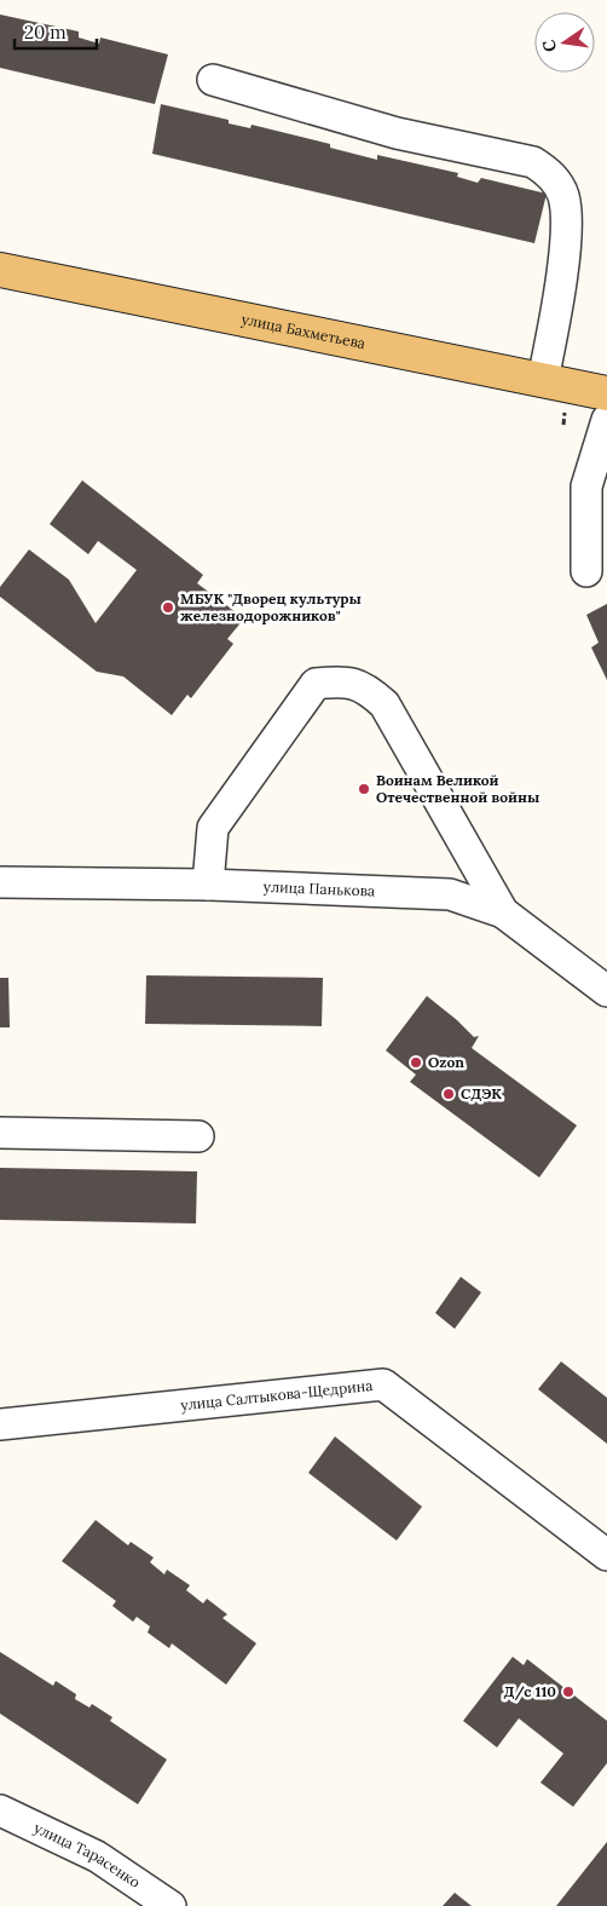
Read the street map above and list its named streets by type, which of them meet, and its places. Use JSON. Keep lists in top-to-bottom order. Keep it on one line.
{"streets":{"main road":["улица Бахметьева"],"street":["улица Панькова","улица Салтыкова-Щедрина","улица Тарасенко"]},"places":["МБУК \"Дворец культуры железнодорожников\"","Воинам Великой Отечественной войны","Ozon","СДЭК","Д/с 110"],"scale_bar":"20 m","north":"left"}
